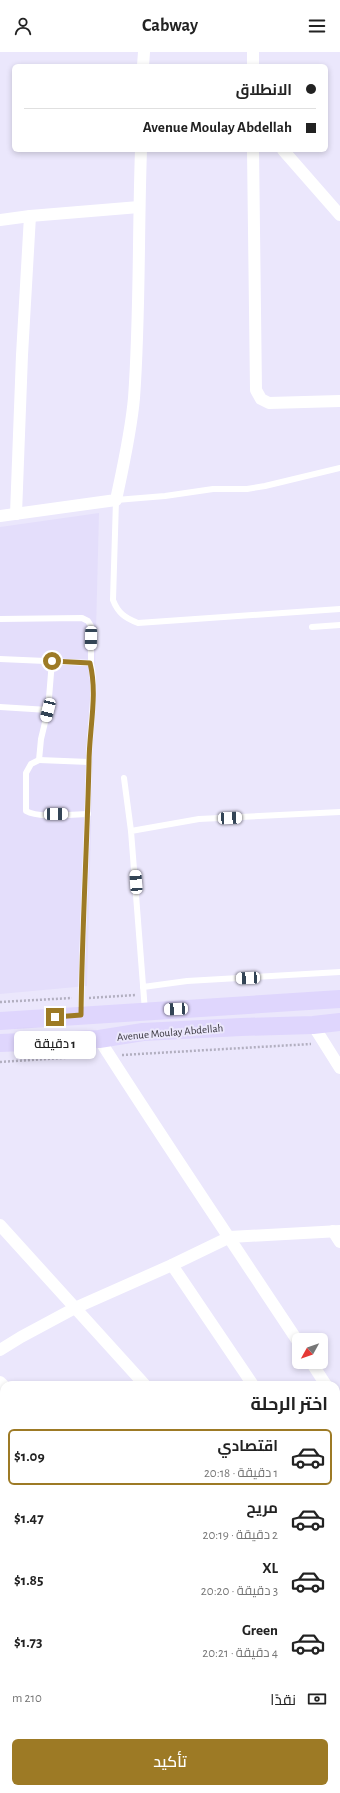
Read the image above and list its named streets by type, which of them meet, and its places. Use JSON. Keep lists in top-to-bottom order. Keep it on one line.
{"streets":{"main road":["Avenue Moulay Abdellah"]},"north":"bottom left","page":{"header":"Cabway","banner":["الانطلاق","Avenue Moulay Abdellah"],"bubble":"1 دقيقة","heading":"اختر الرحلة","list":[{"name":"اقتصادي","note":"1 دقيقة · 20:18","value":"$1.09"},{"name":"مريح","note":"2 دقيقة · 20:19","value":"$1.47"},{"name":"XL","note":"3 دقيقة · 20:20","value":"$1.85"},{"name":"Green","note":"4 دقيقة · 20:21","value":"$1.73"}],"pay":["نقدًا","210 m"],"buttons":"تأكيد"}}
